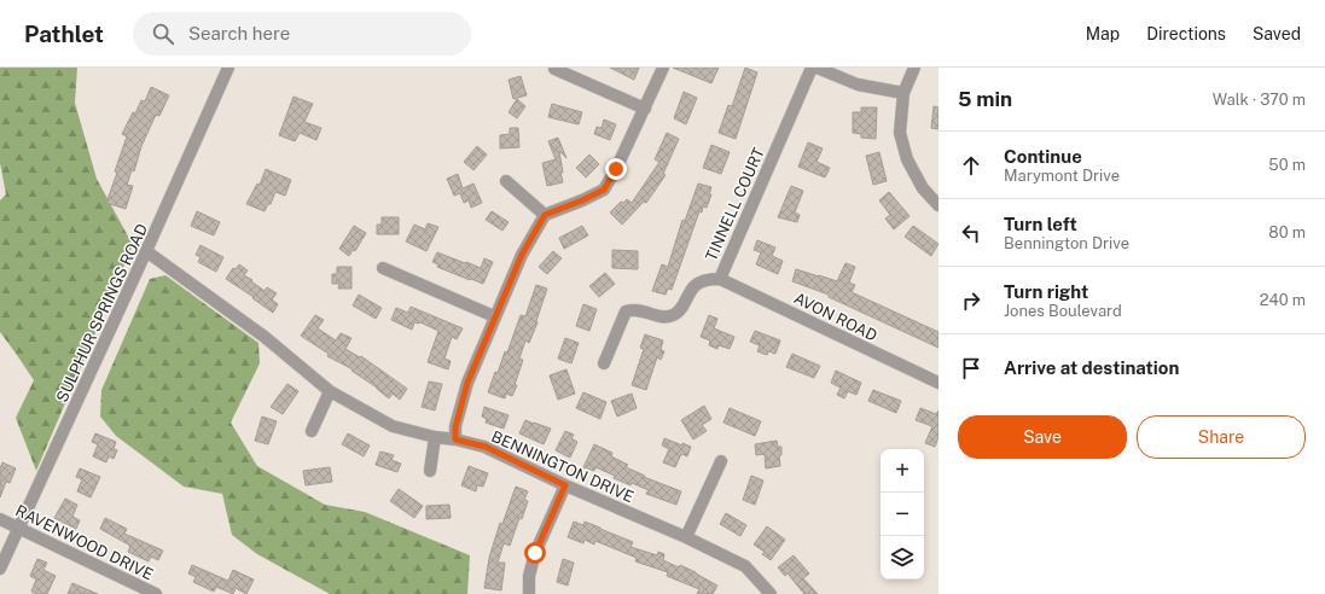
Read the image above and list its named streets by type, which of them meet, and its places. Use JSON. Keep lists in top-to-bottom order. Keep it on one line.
{"streets":{"street":["TINNELL COURT","SULPHUR SPRINGS ROAD","AVON ROAD","BENNINGTON DRIVE","RAVENWOOD DRIVE"]},"crossings":[["TINNELL COURT","AVON ROAD"],["SULPHUR SPRINGS ROAD","BENNINGTON DRIVE"],["SULPHUR SPRINGS ROAD","RAVENWOOD DRIVE"]],"page":{"header":"Pathlet","search":"Search here","nav":["Map","Directions","Saved"],"heading":["5 min","Walk · 370 m"],"list":[["Continue","Marymont Drive","50 m"],["Turn left","Bennington Drive","80 m"],["Turn right","Jones Boulevard","240 m"],"Arrive at destination"],"buttons":["Save","Share"],"map_buttons":["+","−"]}}
